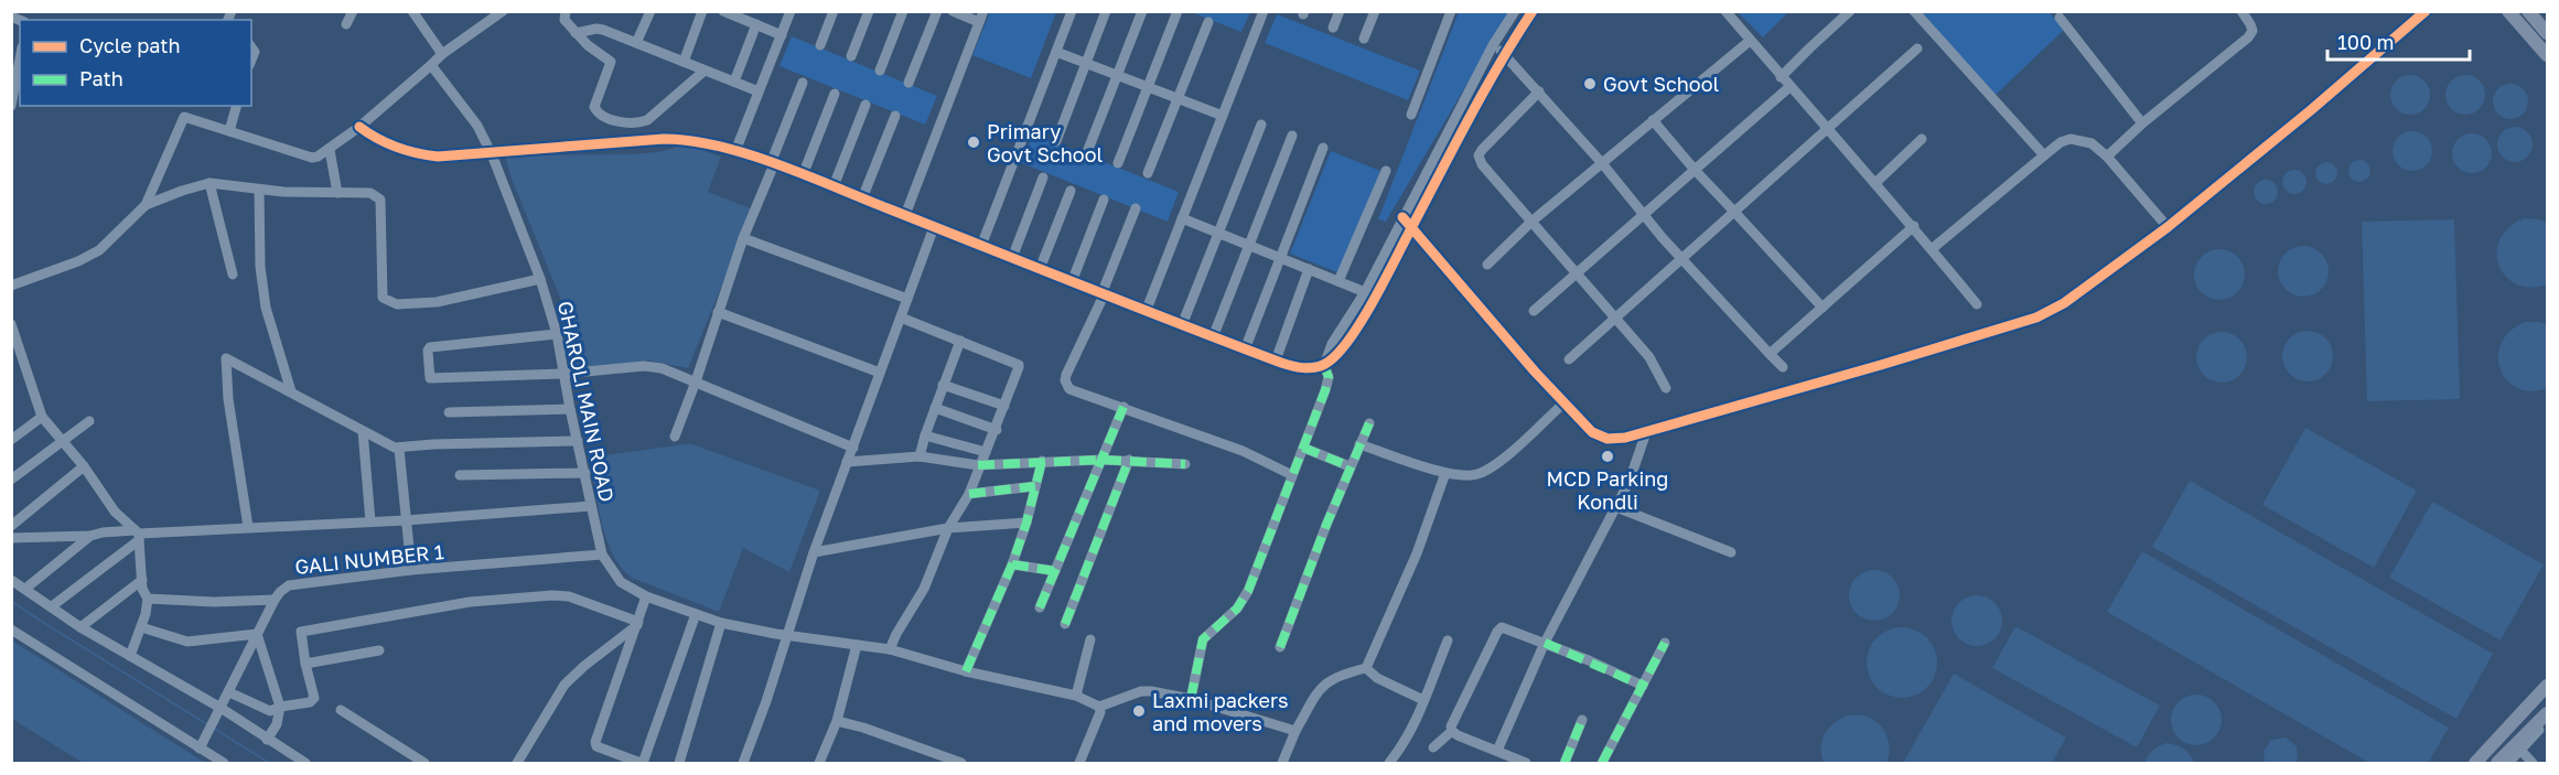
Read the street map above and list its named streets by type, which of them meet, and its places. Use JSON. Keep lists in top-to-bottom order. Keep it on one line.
{"streets":{"street":["GHAROLI MAIN ROAD","GALI NUMBER 1"]},"crossings":[["GHAROLI MAIN ROAD","GALI NUMBER 1"]],"places":["Govt School","Primary Govt School","MCD Parking Kondli","Laxmi packers and movers"],"legend":["Cycle path","Path"],"scale_bar":"100 m"}
